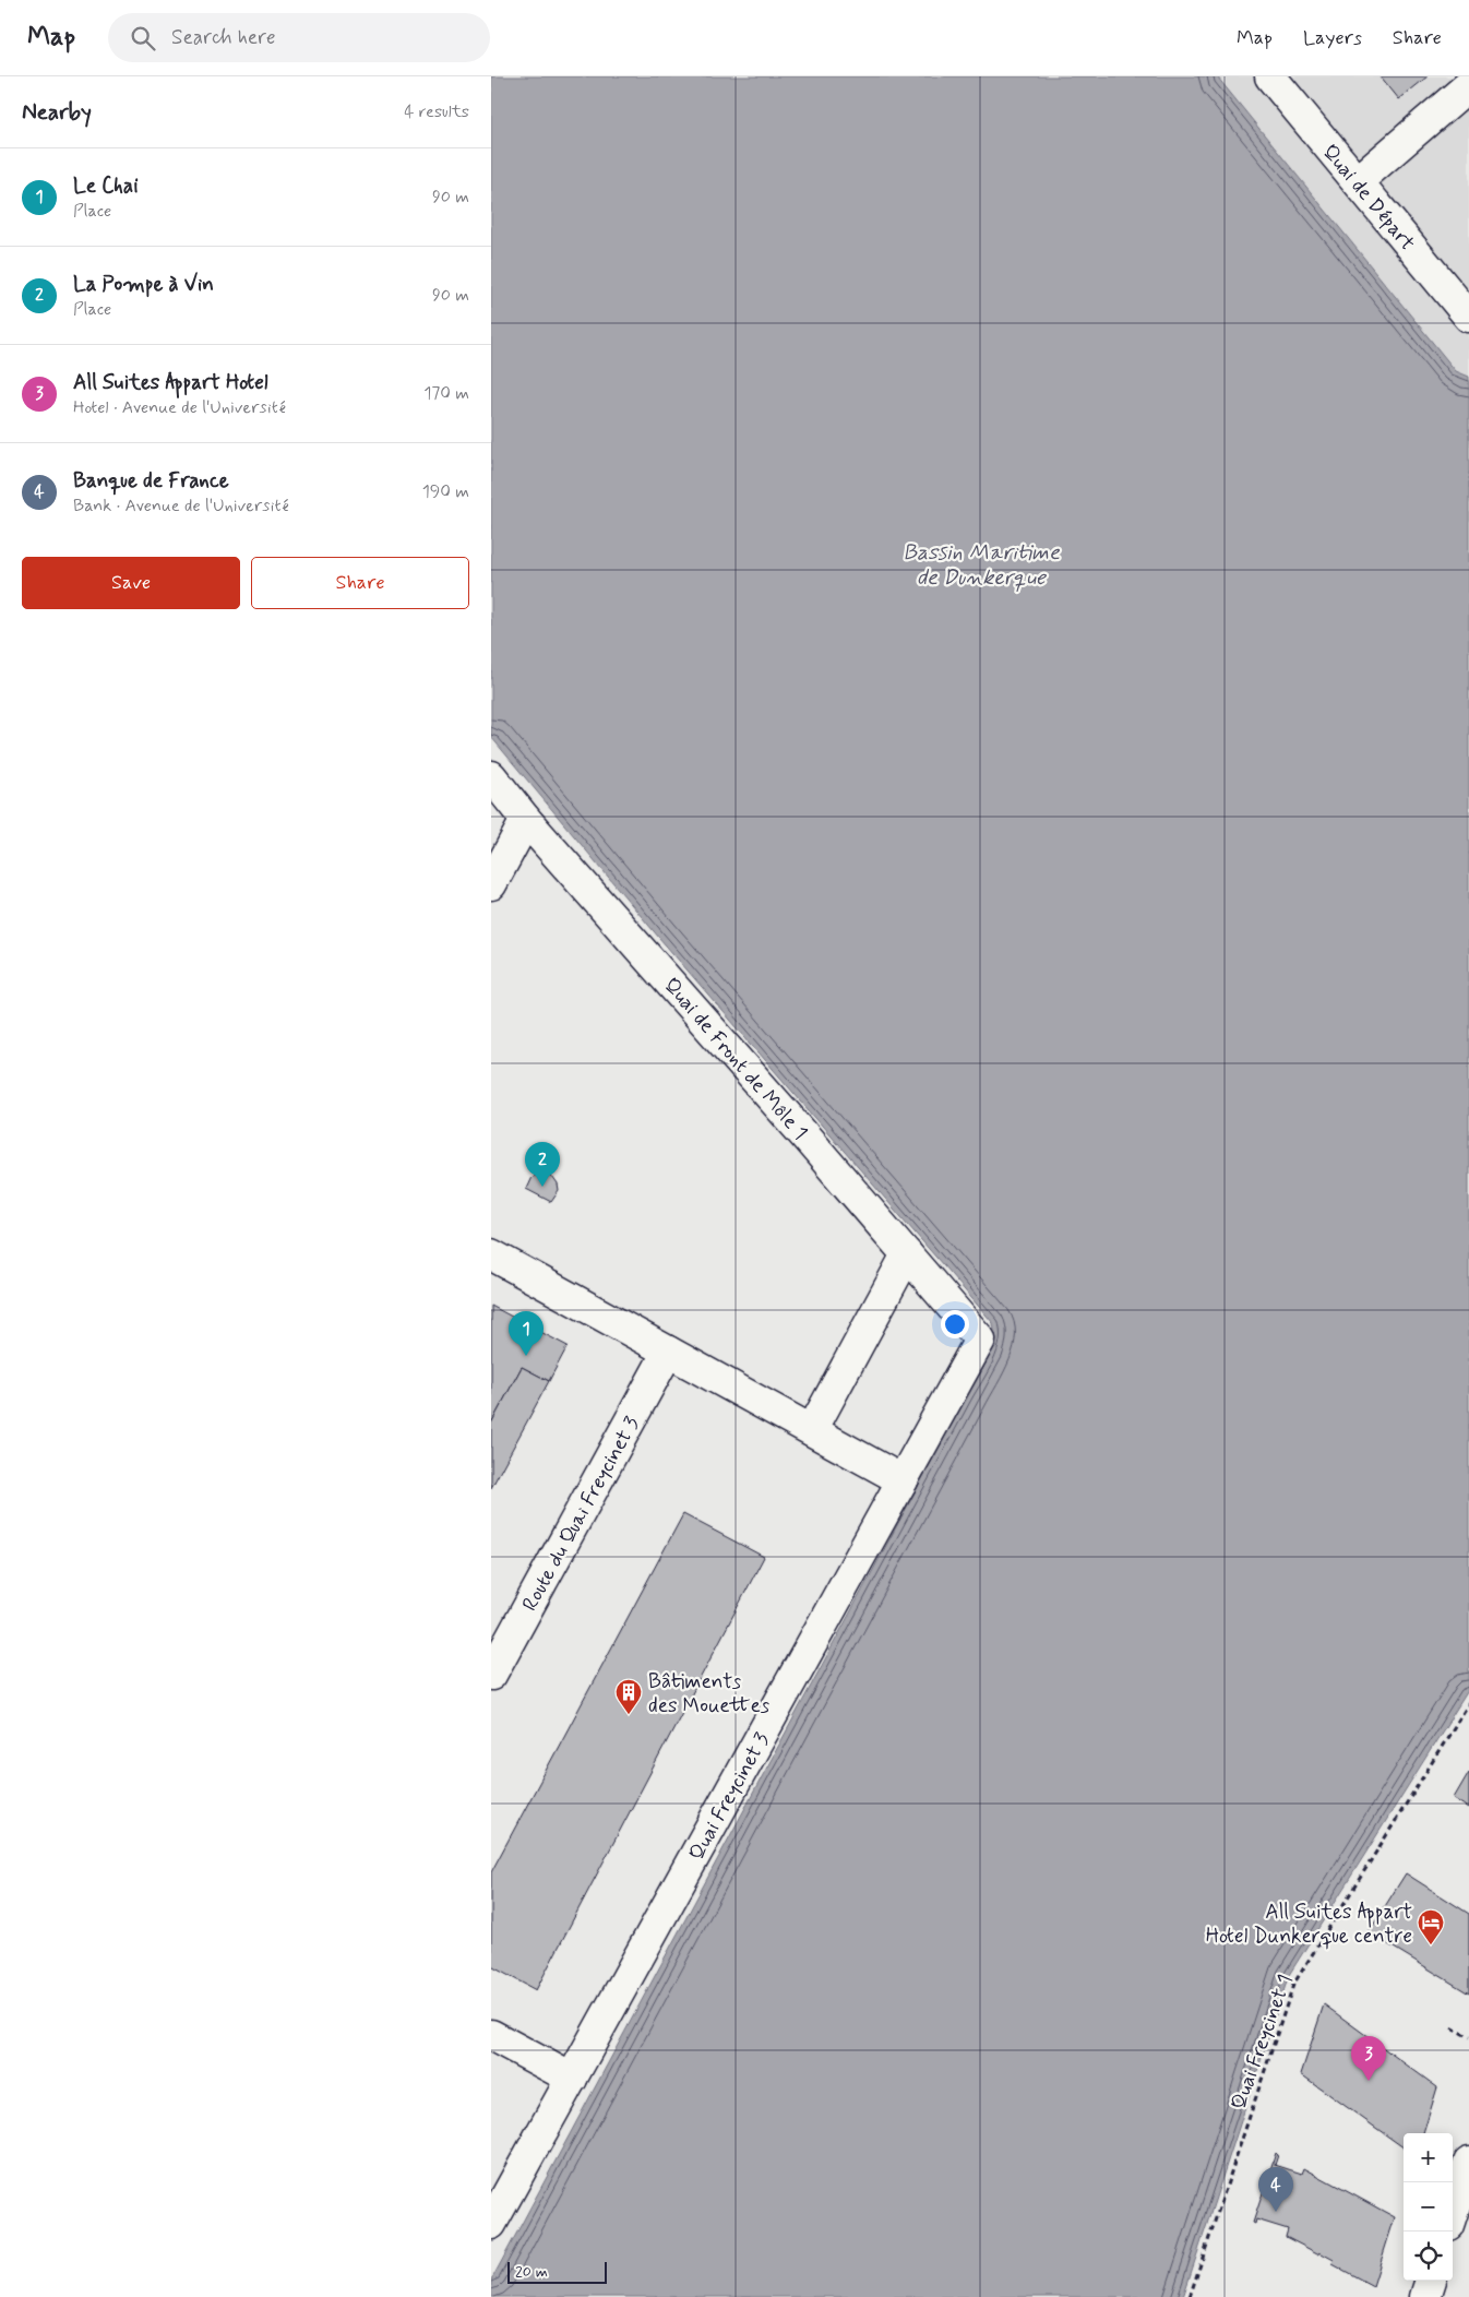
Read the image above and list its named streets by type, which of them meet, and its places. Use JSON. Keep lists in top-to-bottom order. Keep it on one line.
{"streets":{"street":["Quai de Départ","Quai de Front de Môle 1","Route du Quai Freycinet 3","Quai Freycinet 3"],"path":["Quai Freycinet 1"]},"crossings":[["Quai de Front de Môle 1","Quai Freycinet 3"]],"water":["Bassin Maritime de Dunkerque"],"places":{"building":["Bâtiments des Mouettes"],"hotel":["All Suites Appart Hotel Dunkerque centre"]},"scale_bar":"20 m","page":{"header":"Map","search":"Search here","nav":["Map","Layers","Share"],"heading":["Nearby","4 results"],"list":[{"mark":"1","name":"Le Chai","note":"Place","value":"90 m"},{"mark":"2","name":"La Pompe à Vin","note":"Place","value":"90 m"},{"mark":"3","name":"All Suites Appart Hotel","note":"Hotel · Avenue de l'Université","value":"170 m"},{"mark":"4","name":"Banque de France","note":"Bank · Avenue de l'Université","value":"190 m"}],"buttons":["Save","Share"],"pins":["2","1","3","4"],"map_buttons":["+","−"],"scale":"20 m"}}
